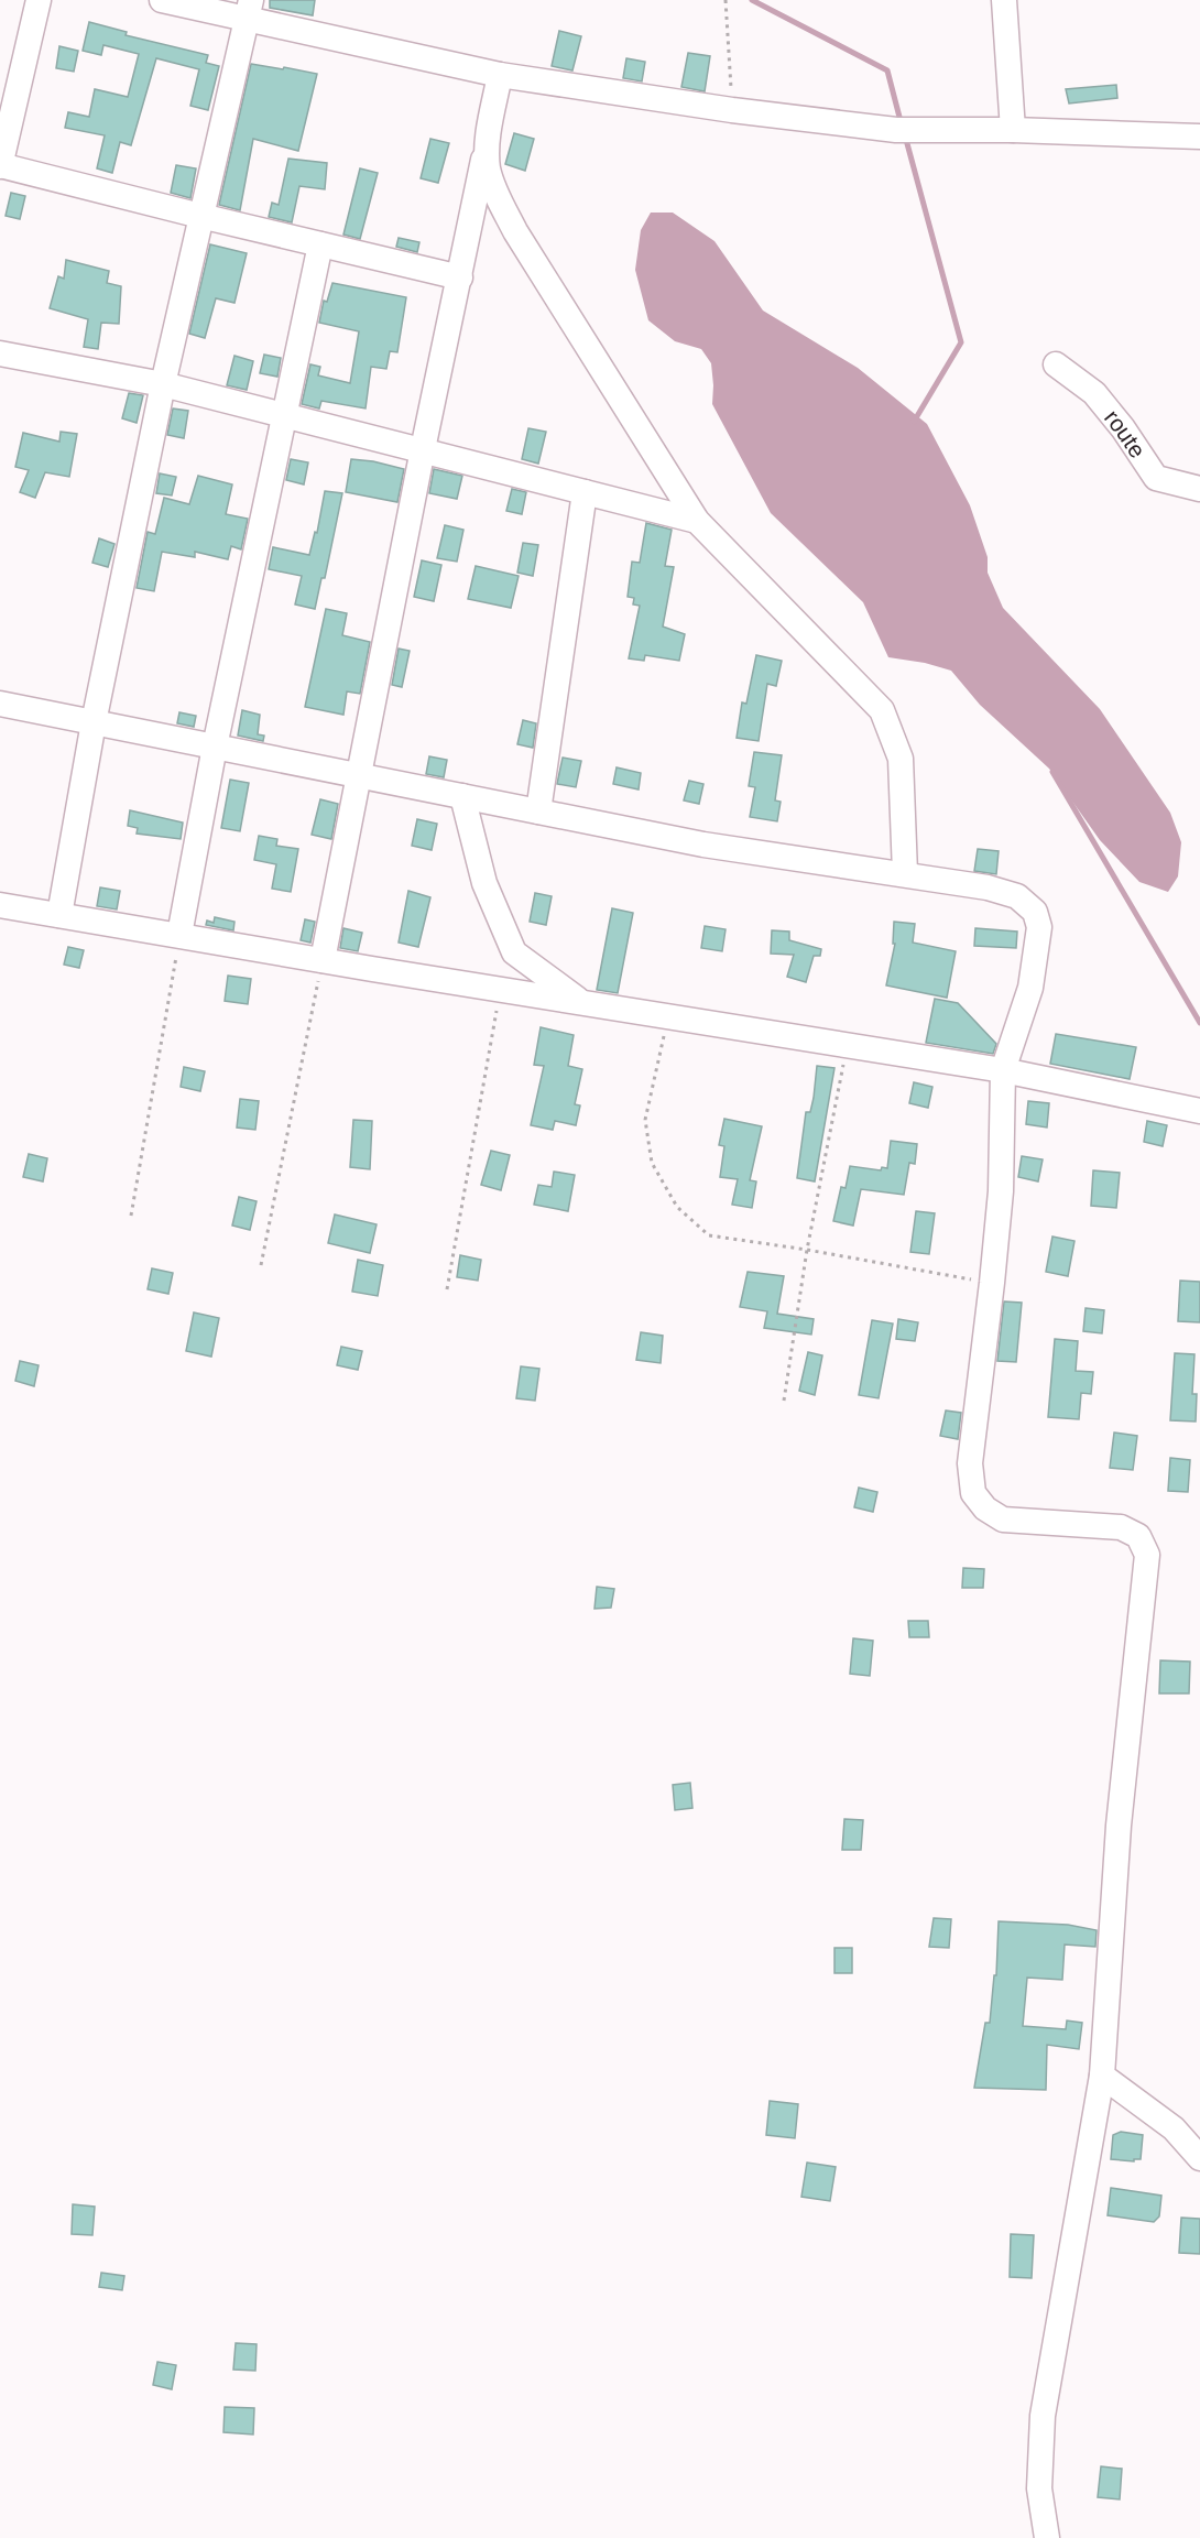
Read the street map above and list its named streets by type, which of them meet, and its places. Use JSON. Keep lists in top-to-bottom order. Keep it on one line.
{"streets":{"street":["route"]}}
